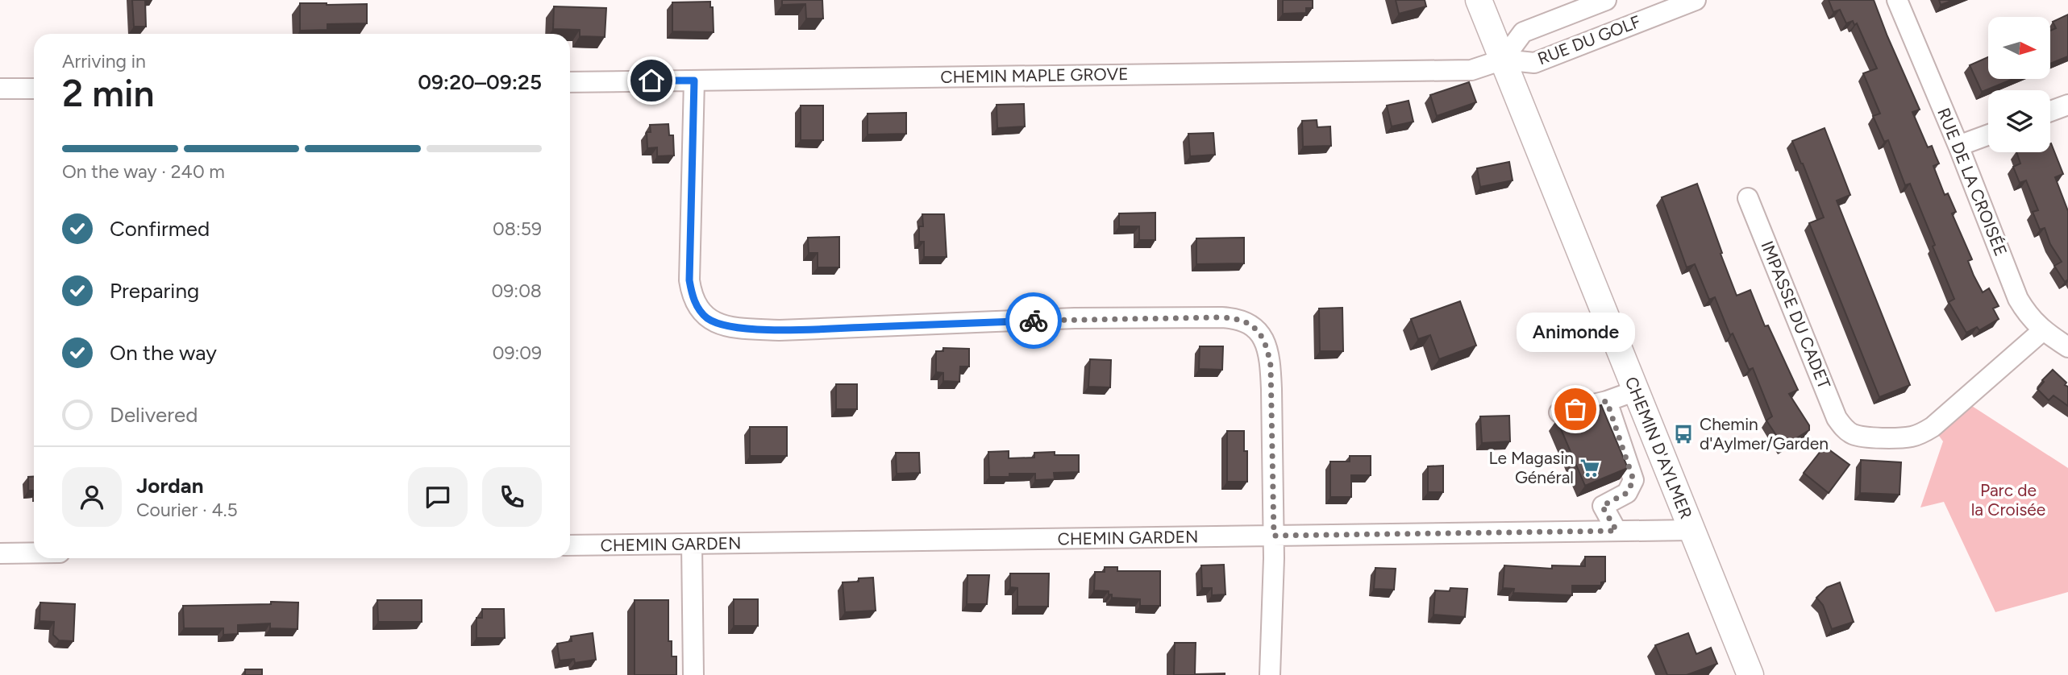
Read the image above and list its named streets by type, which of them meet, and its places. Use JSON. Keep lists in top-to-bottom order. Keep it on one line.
{"streets":{"main road":["CHEMIN D'AYLMER"],"street":["RUE DU GOLF","CHEMIN MAPLE GROVE","RUE DE LA CROISÉE","IMPASSE DU CADET","CHEMIN GARDEN"]},"crossings":[["RUE DU GOLF","CHEMIN MAPLE GROVE"],["RUE DU GOLF","CHEMIN D'AYLMER"],["CHEMIN MAPLE GROVE","CHEMIN D'AYLMER"],["RUE DE LA CROISÉE","IMPASSE DU CADET"],["CHEMIN D'AYLMER","CHEMIN GARDEN"]],"parks":["Parc de la Croisée"],"places":{"other":["Animonde"],"bus stop":["Chemin d'Aylmer/Garden"],"supermarket":["Le Magasin Général"]},"north":"right","page":{"heading":["2 min","Arriving in","09:20–09:25"],"panel":["Jordan","Courier · 4.5"],"bar":"On the way · 240 m","list":[["Confirmed","08:59"],["Preparing","09:08"],["On the way","09:09"],"Delivered"],"bubble":"Animonde"}}
